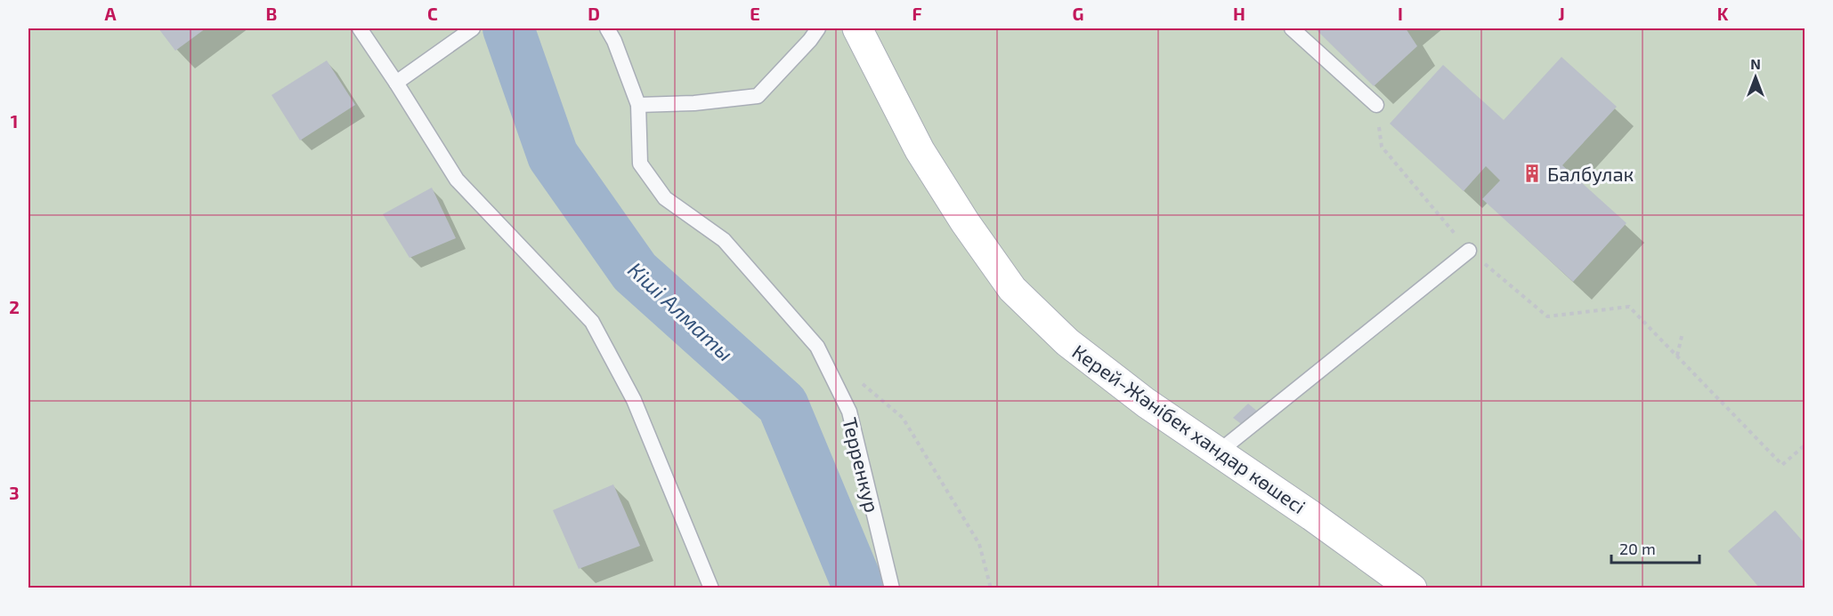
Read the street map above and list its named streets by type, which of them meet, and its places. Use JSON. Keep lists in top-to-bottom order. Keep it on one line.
{"streets":{"main road":["Керей-Жәнібек хандар көшесі"],"lane":["Терренкур"]},"water":["Кіші Алматы"],"places":{"building":["Балбулак"]},"scale_bar":"20 m","north":"top","grid":{"columns":["A","B","C","D","E","F","G","H","I","J","K"],"rows":["1","2","3"]}}
